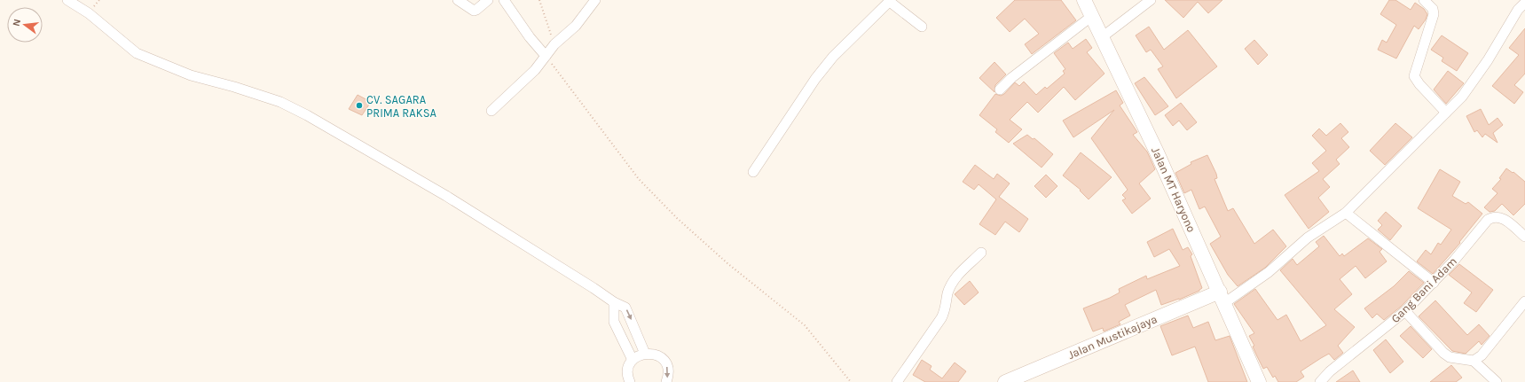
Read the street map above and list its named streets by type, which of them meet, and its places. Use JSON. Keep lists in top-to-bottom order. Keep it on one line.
{"streets":{"main road":["Jalan MT Haryono","Jalan Mustikajaya"],"street":["Gang Bani Adam"]},"crossings":[["Jalan MT Haryono","Jalan Mustikajaya"]],"places":["CV. SAGARA PRIMA RAKSA"],"north":"left"}
